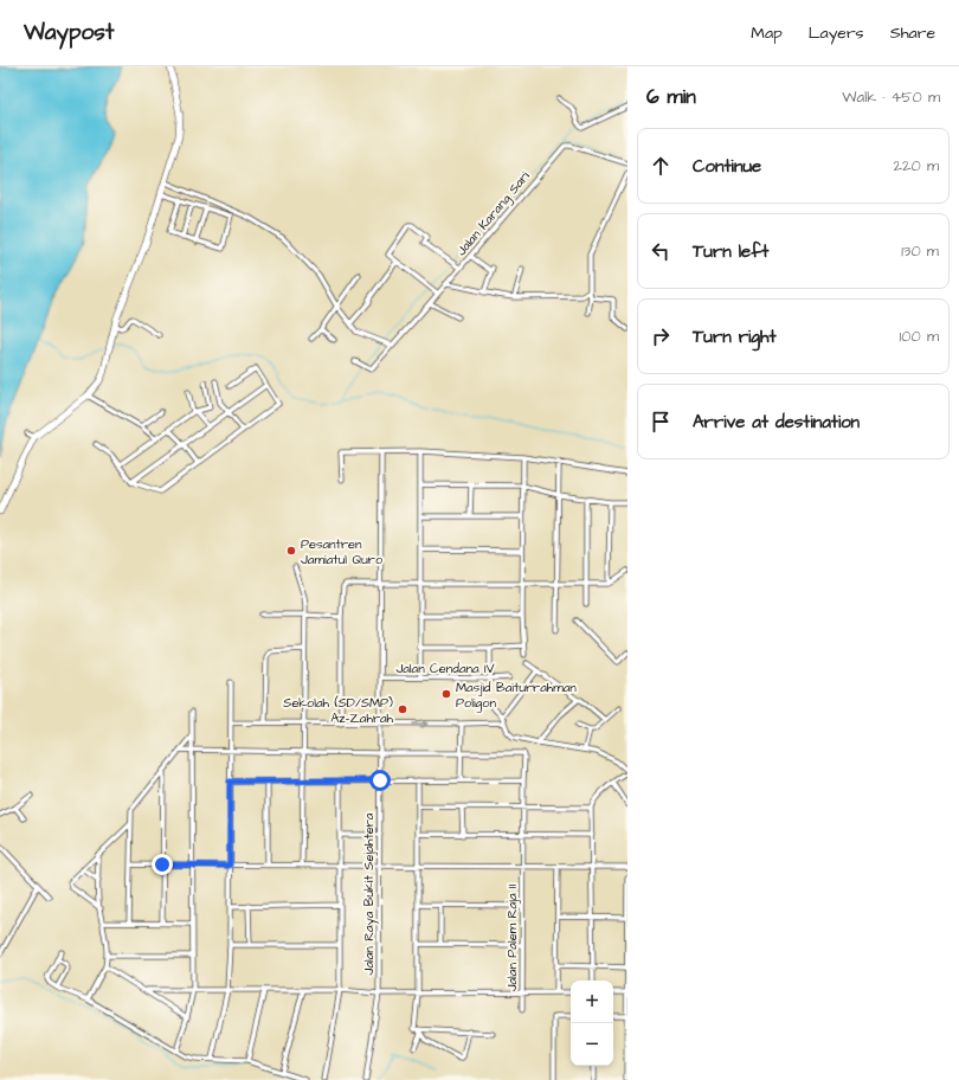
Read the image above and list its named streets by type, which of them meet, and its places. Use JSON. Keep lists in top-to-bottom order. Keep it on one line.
{"streets":{"street":["Jalan Karang Sari","Jalan Cendana IV","Jalan Raya Bukit Sejahtera","Jalan Palem Raja II"]},"crossings":[["Jalan Cendana IV","Jalan Raya Bukit Sejahtera"]],"places":["Pesantren Jamiatul Quro","Masjid Baiturrahman Poligon","Sekolah (SD/SMP) Az-Zahrah"],"page":{"header":"Waypost","nav":["Map","Layers","Share"],"heading":["6 min","Walk · 450 m"],"list":[["Continue","220 m"],["Turn left","130 m"],["Turn right","100 m"],"Arrive at destination"],"map_buttons":["+","−"]}}
